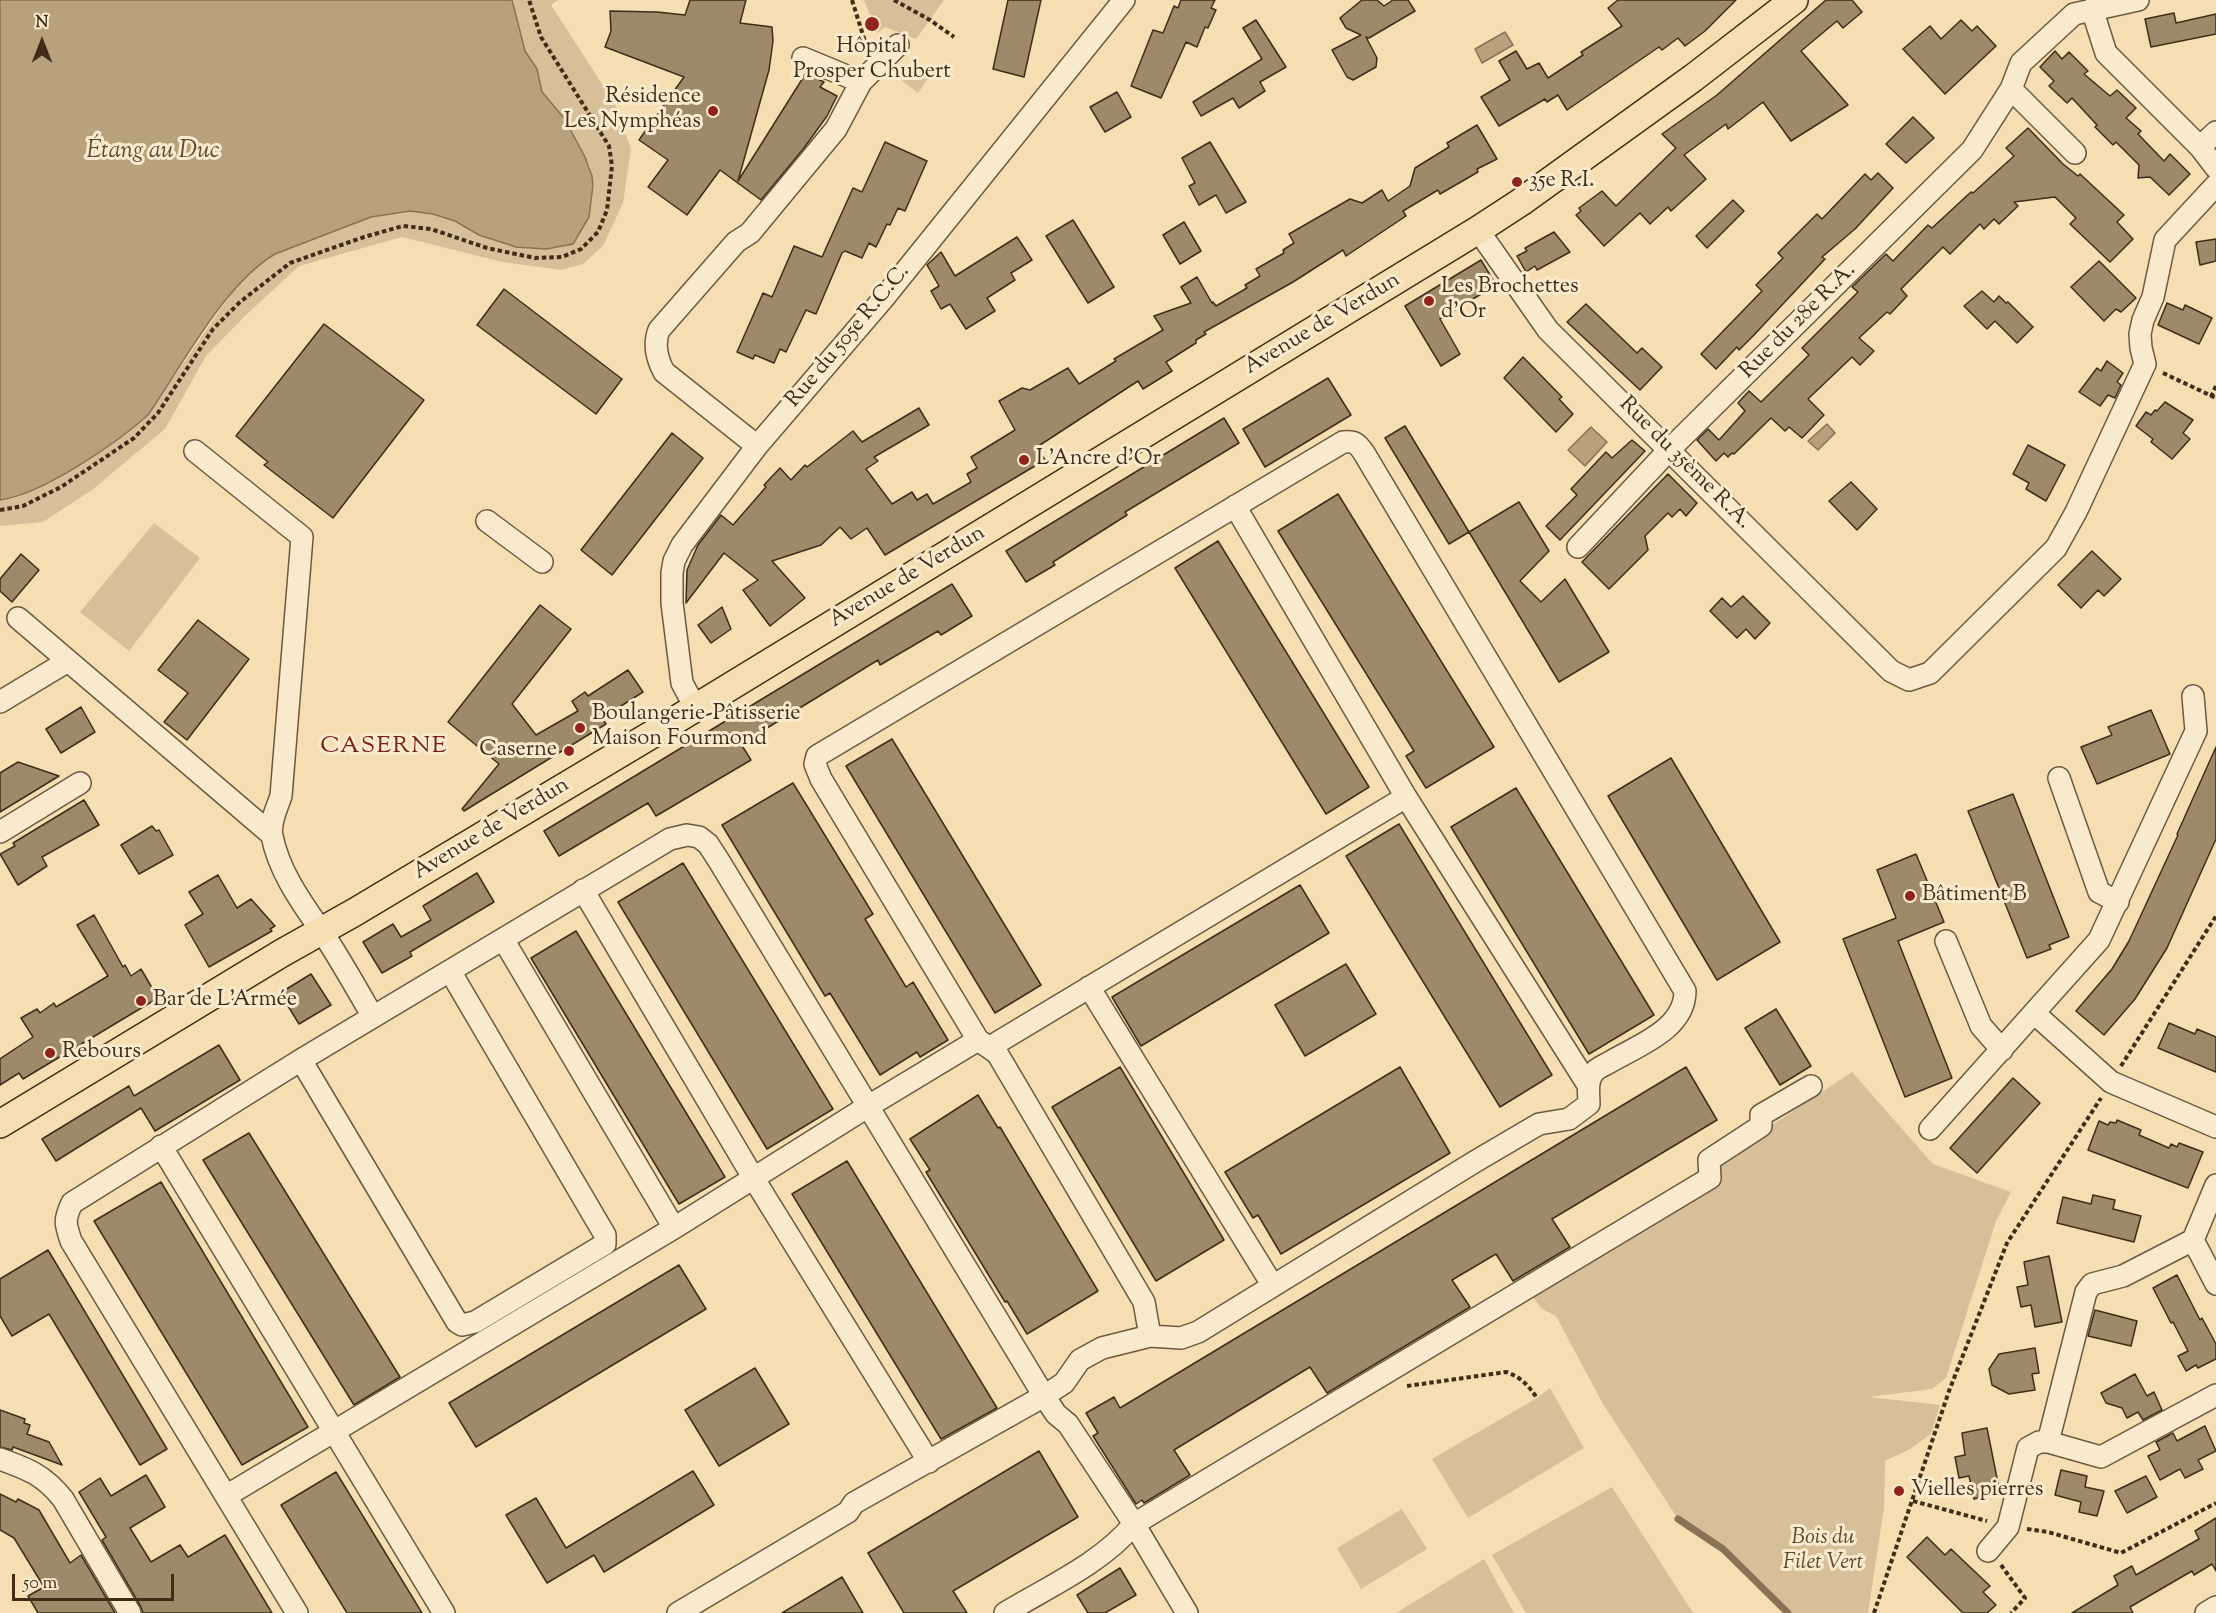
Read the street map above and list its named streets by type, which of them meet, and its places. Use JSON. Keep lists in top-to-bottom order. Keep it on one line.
{"streets":{"main road":["Avenue de Verdun"],"street":["Rue du 28e R.A.","Rue du 505e R.C.C.","Rue du 35ème R.A."]},"crossings":[["Rue du 28e R.A.","Rue du 35ème R.A."],["Avenue de Verdun","Rue du 505e R.C.C."],["Avenue de Verdun","Rue du 35ème R.A."]],"districts":["CASERNE"],"water":["Étang au Duc"],"parks":["Bois du Filet Vert"],"places":["Hôpital Prosper Chubert","Résidence Les Nymphéas","35e R.I.","Les Brochettes d'Or","L'Ancre d'Or","Boulangerie-Pâtisserie Maison Fourmond","Caserne","Bâtiment B","Bar de L'Armée","Rebours","Vielles pierres"],"scale_bar":"50 m","north":"top"}
